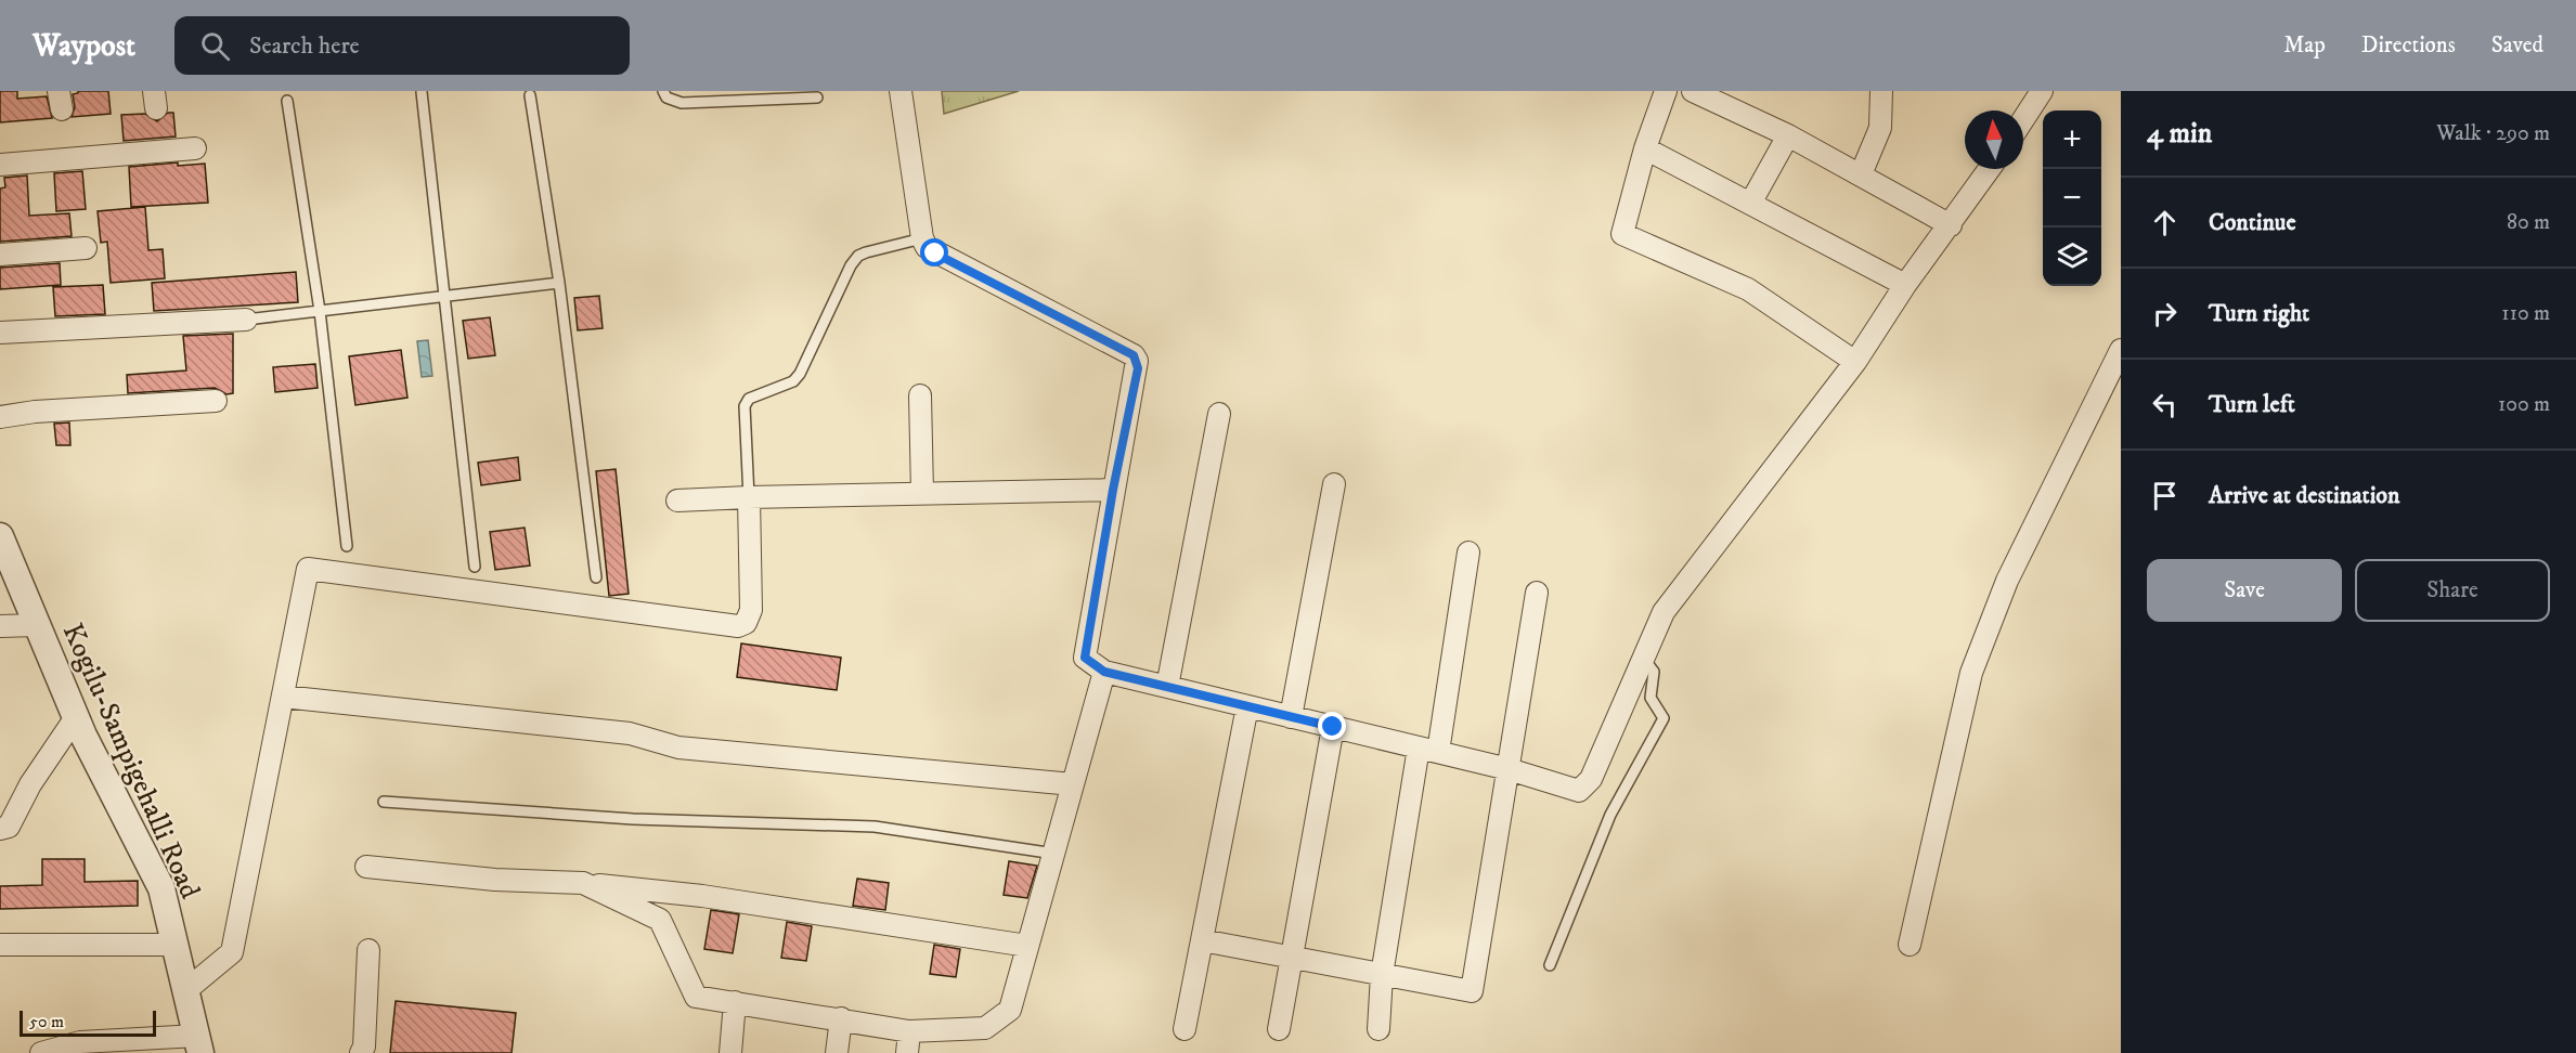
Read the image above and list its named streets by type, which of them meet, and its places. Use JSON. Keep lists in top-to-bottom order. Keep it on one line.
{"streets":{"street":["Kogilu-Sampigehalli Road"]},"scale_bar":"50 m","north":"top","page":{"header":"Waypost","search":"Search here","nav":["Map","Directions","Saved"],"heading":["4 min","Walk · 290 m"],"map_buttons":["+","−"],"list":[["Continue","80 m"],["Turn right","110 m"],["Turn left","100 m"],"Arrive at destination"],"buttons":["Save","Share"],"scale":"50 m"}}
